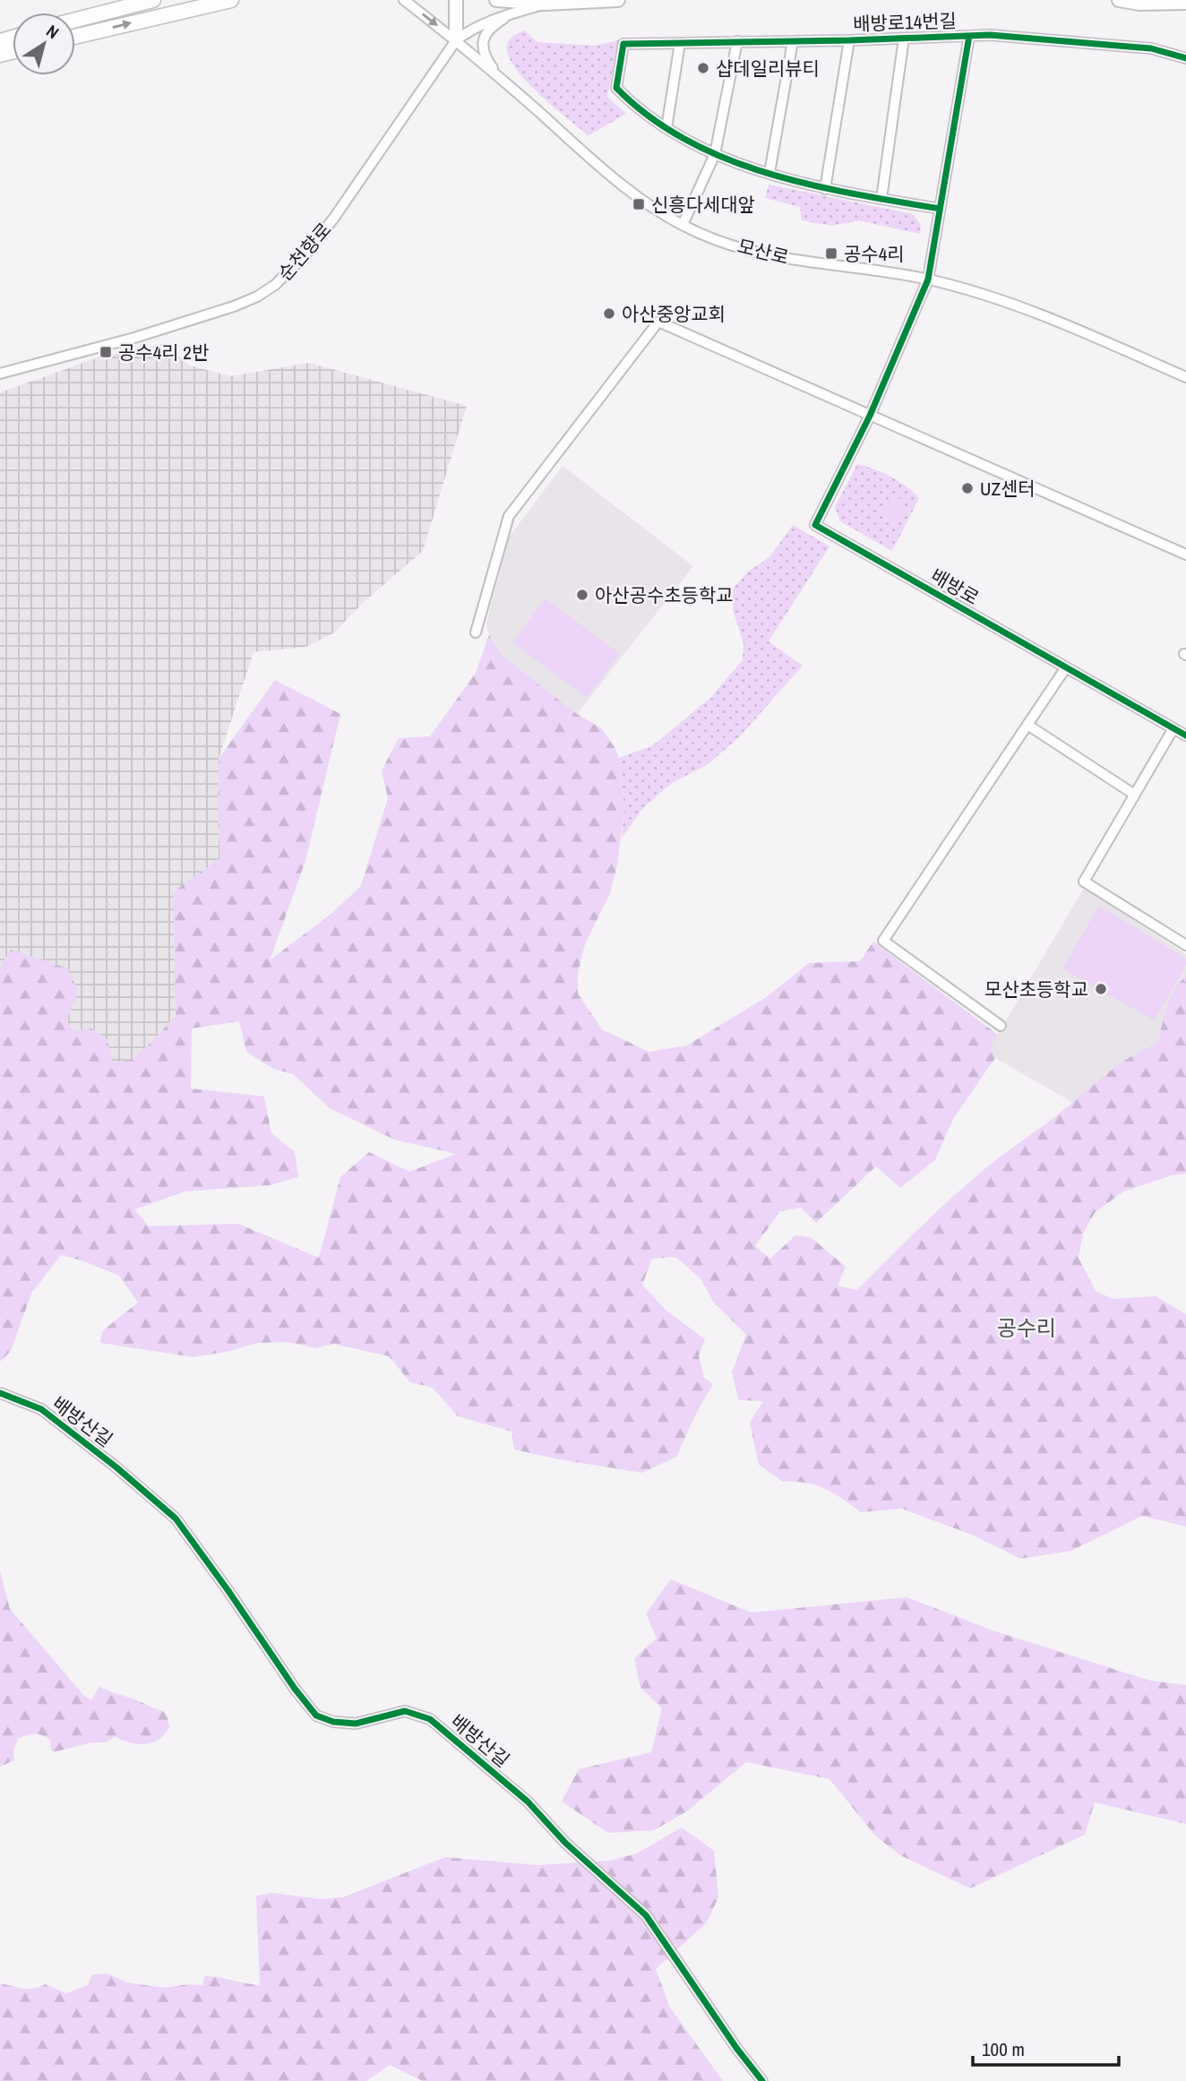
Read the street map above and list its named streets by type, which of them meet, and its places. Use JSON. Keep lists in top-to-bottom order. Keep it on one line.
{"streets":{"street":["배방로14번길","순천향로","모산로","배방로","배방산길"]},"crossings":[["순천향로","모산로"]],"districts":["공수리"],"places":{"other":["샵데일리뷰티","아산중앙교회","UZ센터","아산공수초등학교","모산초등학교"],"transit":["신흥다세대앞","공수4리","공수4리 2반"]},"scale_bar":"100 m","north":"top right"}
